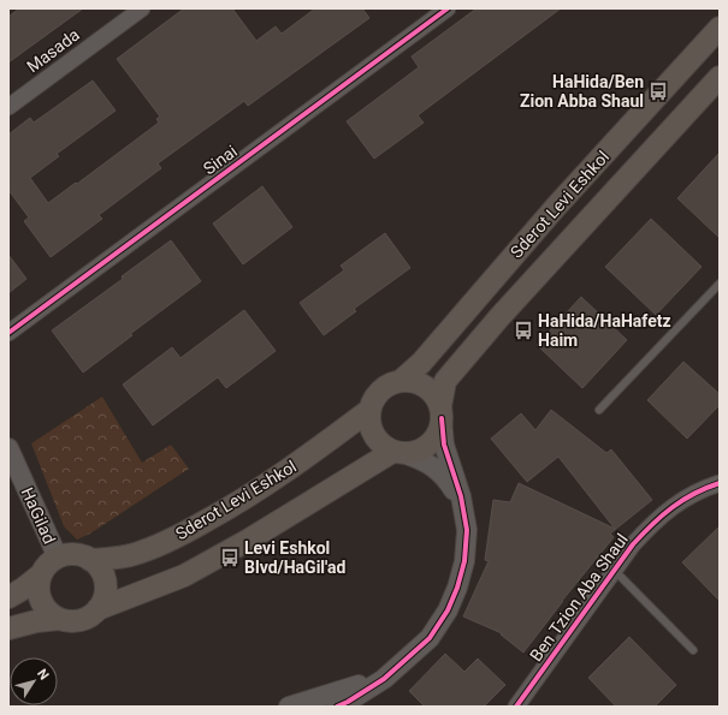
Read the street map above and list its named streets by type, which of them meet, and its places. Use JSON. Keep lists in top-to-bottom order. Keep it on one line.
{"streets":{"main road":["Sderot Levi Eshkol"],"street":["Masada","Sinai","HaGilad","Ben Tzion Aba Shaul"]},"crossings":[["Sderot Levi Eshkol","HaGilad"]],"places":{"bus stop":["HaHida/Ben Zion Abba Shaul","HaHida/HaHafetz Haim","Levi Eshkol Blvd/HaGil'ad"]},"north":"top right"}
